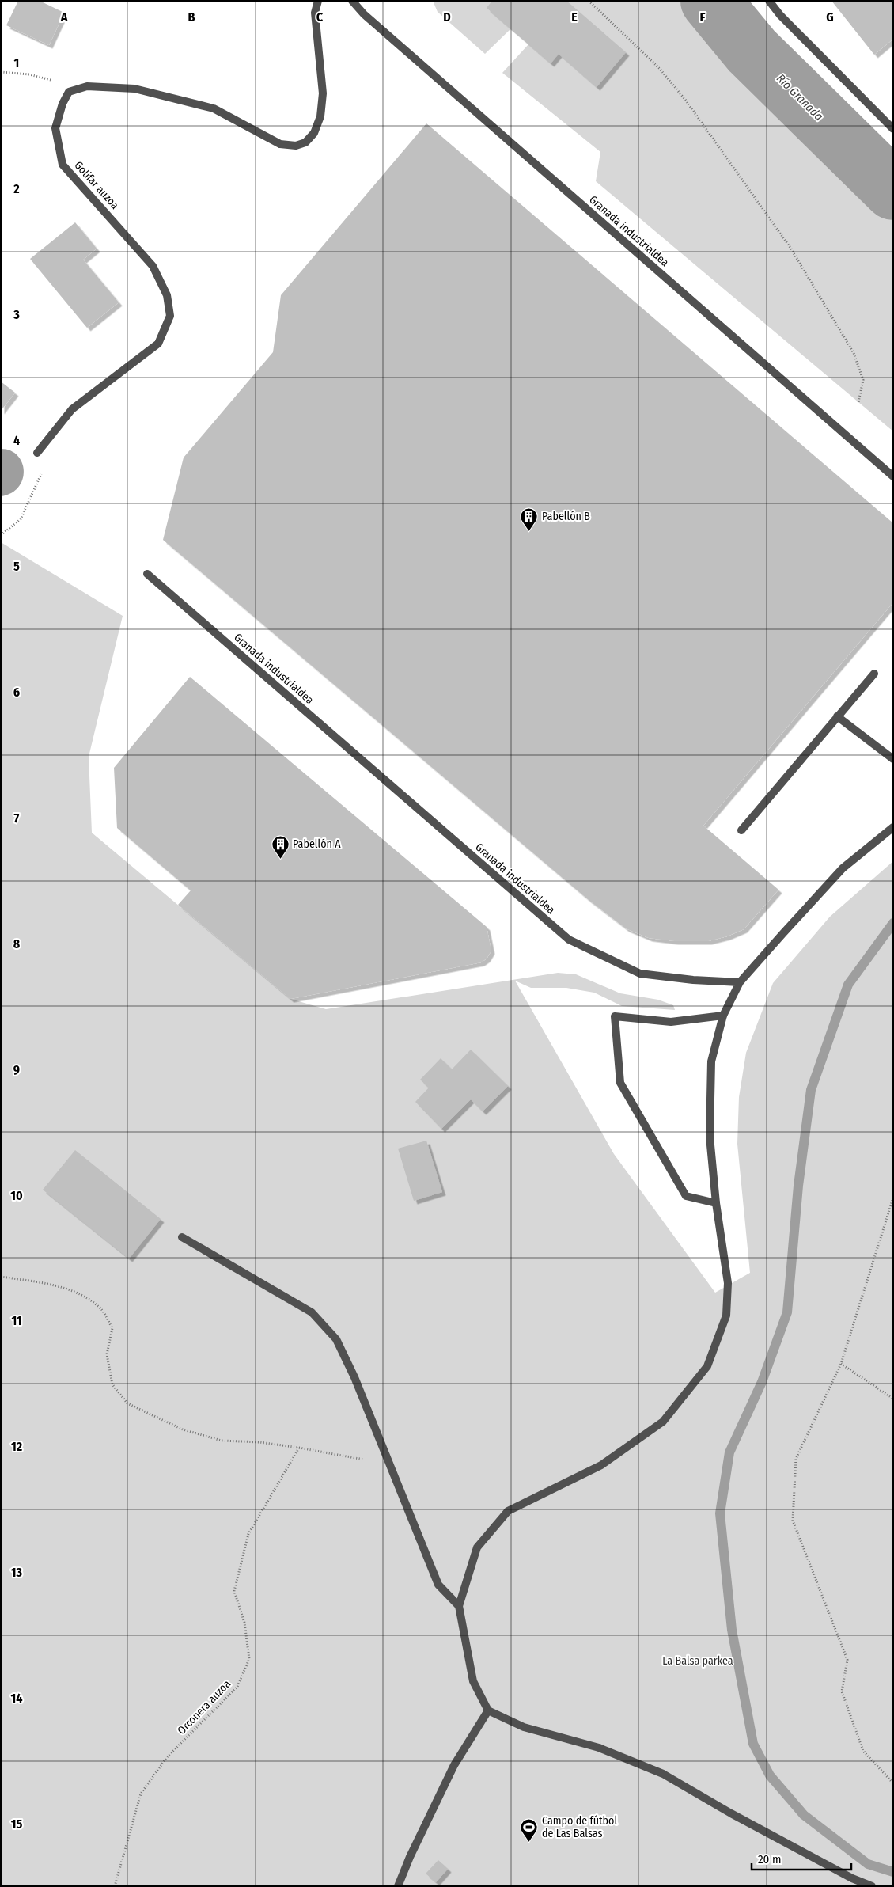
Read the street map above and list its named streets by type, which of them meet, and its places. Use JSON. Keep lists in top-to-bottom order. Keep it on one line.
{"streets":{"street":["Golifar auzoa","Granada industrialdea"],"path":["Orconera auzoa"]},"water":["Río Granada"],"parks":["La Balsa parkea"],"places":{"building":["Pabellón B","Pabellón A"],"sports":["Campo de fútbol de Las Balsas"]},"scale_bar":"20 m","grid":{"columns":["A","B","C","D","E","F","G"],"rows":["1","2","3","4","5","6","7","8","9","10","11","12","13","14","15"]}}
